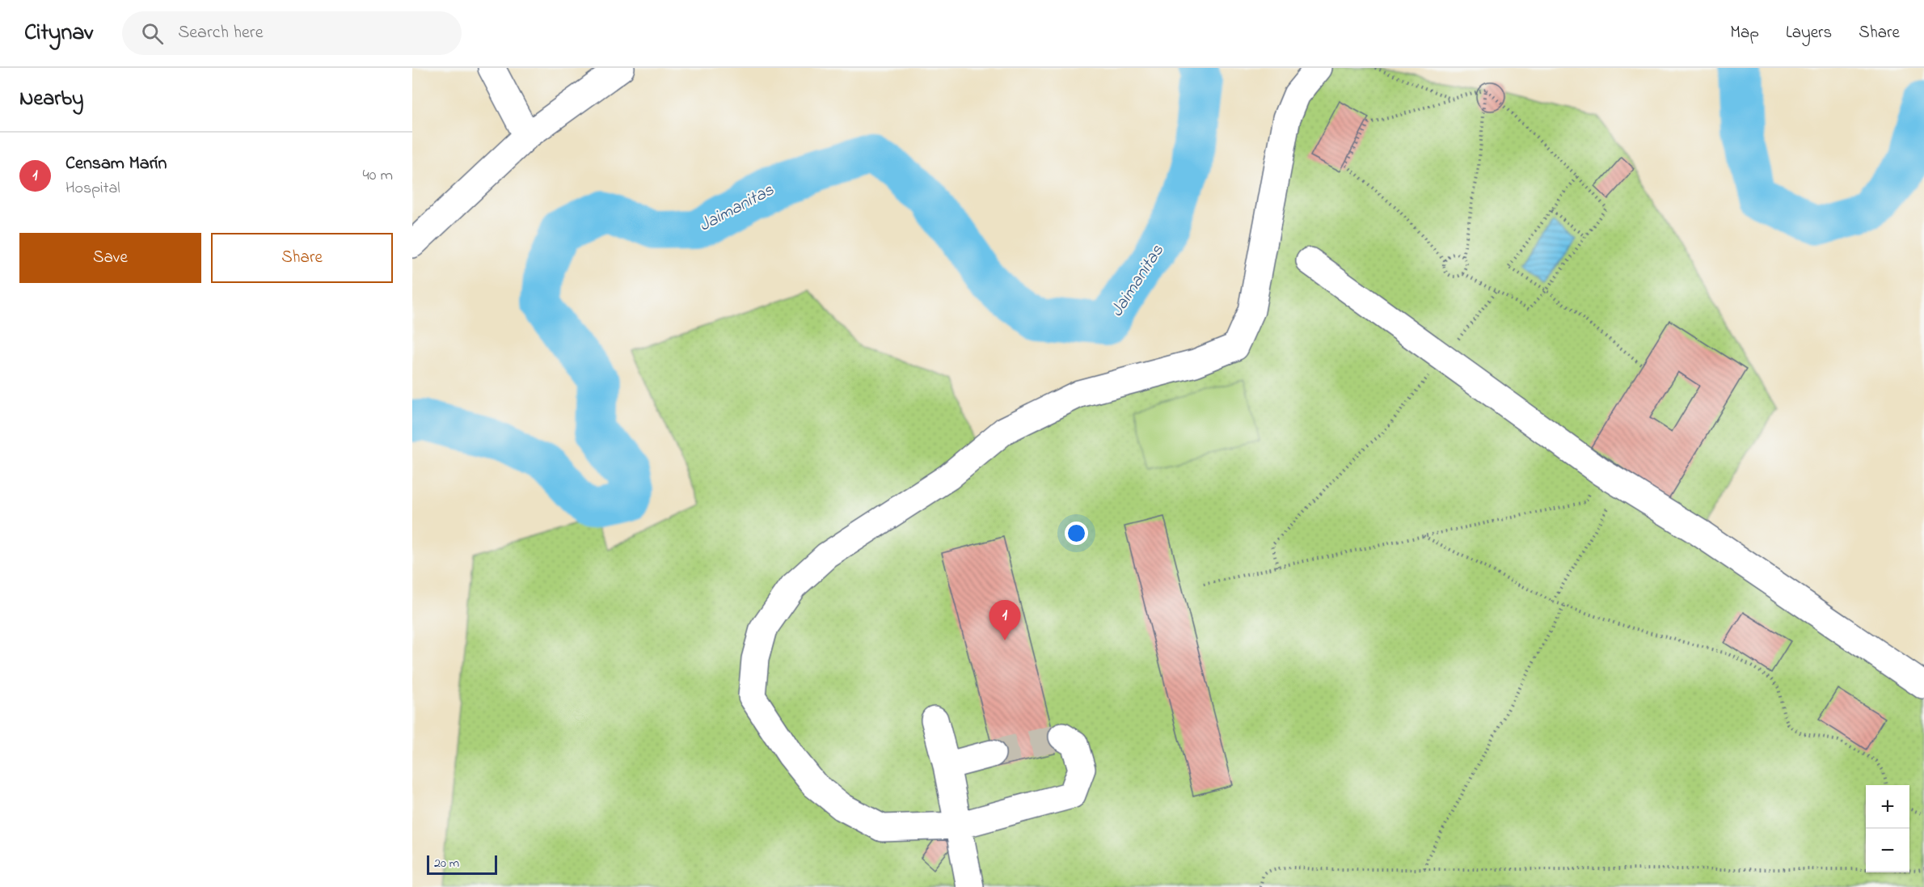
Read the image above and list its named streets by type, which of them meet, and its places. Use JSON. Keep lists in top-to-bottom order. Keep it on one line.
{"water":["Jaimanitas"],"scale_bar":"20 m","page":{"header":"Citynav","search":"Search here","nav":["Map","Layers","Share"],"heading":"Nearby","list":[{"mark":"1","name":"Censam Marín","note":"Hospital","value":"40 m"}],"buttons":["Save","Share"],"pins":"1","map_buttons":["+","−"],"scale":"20 m"}}
